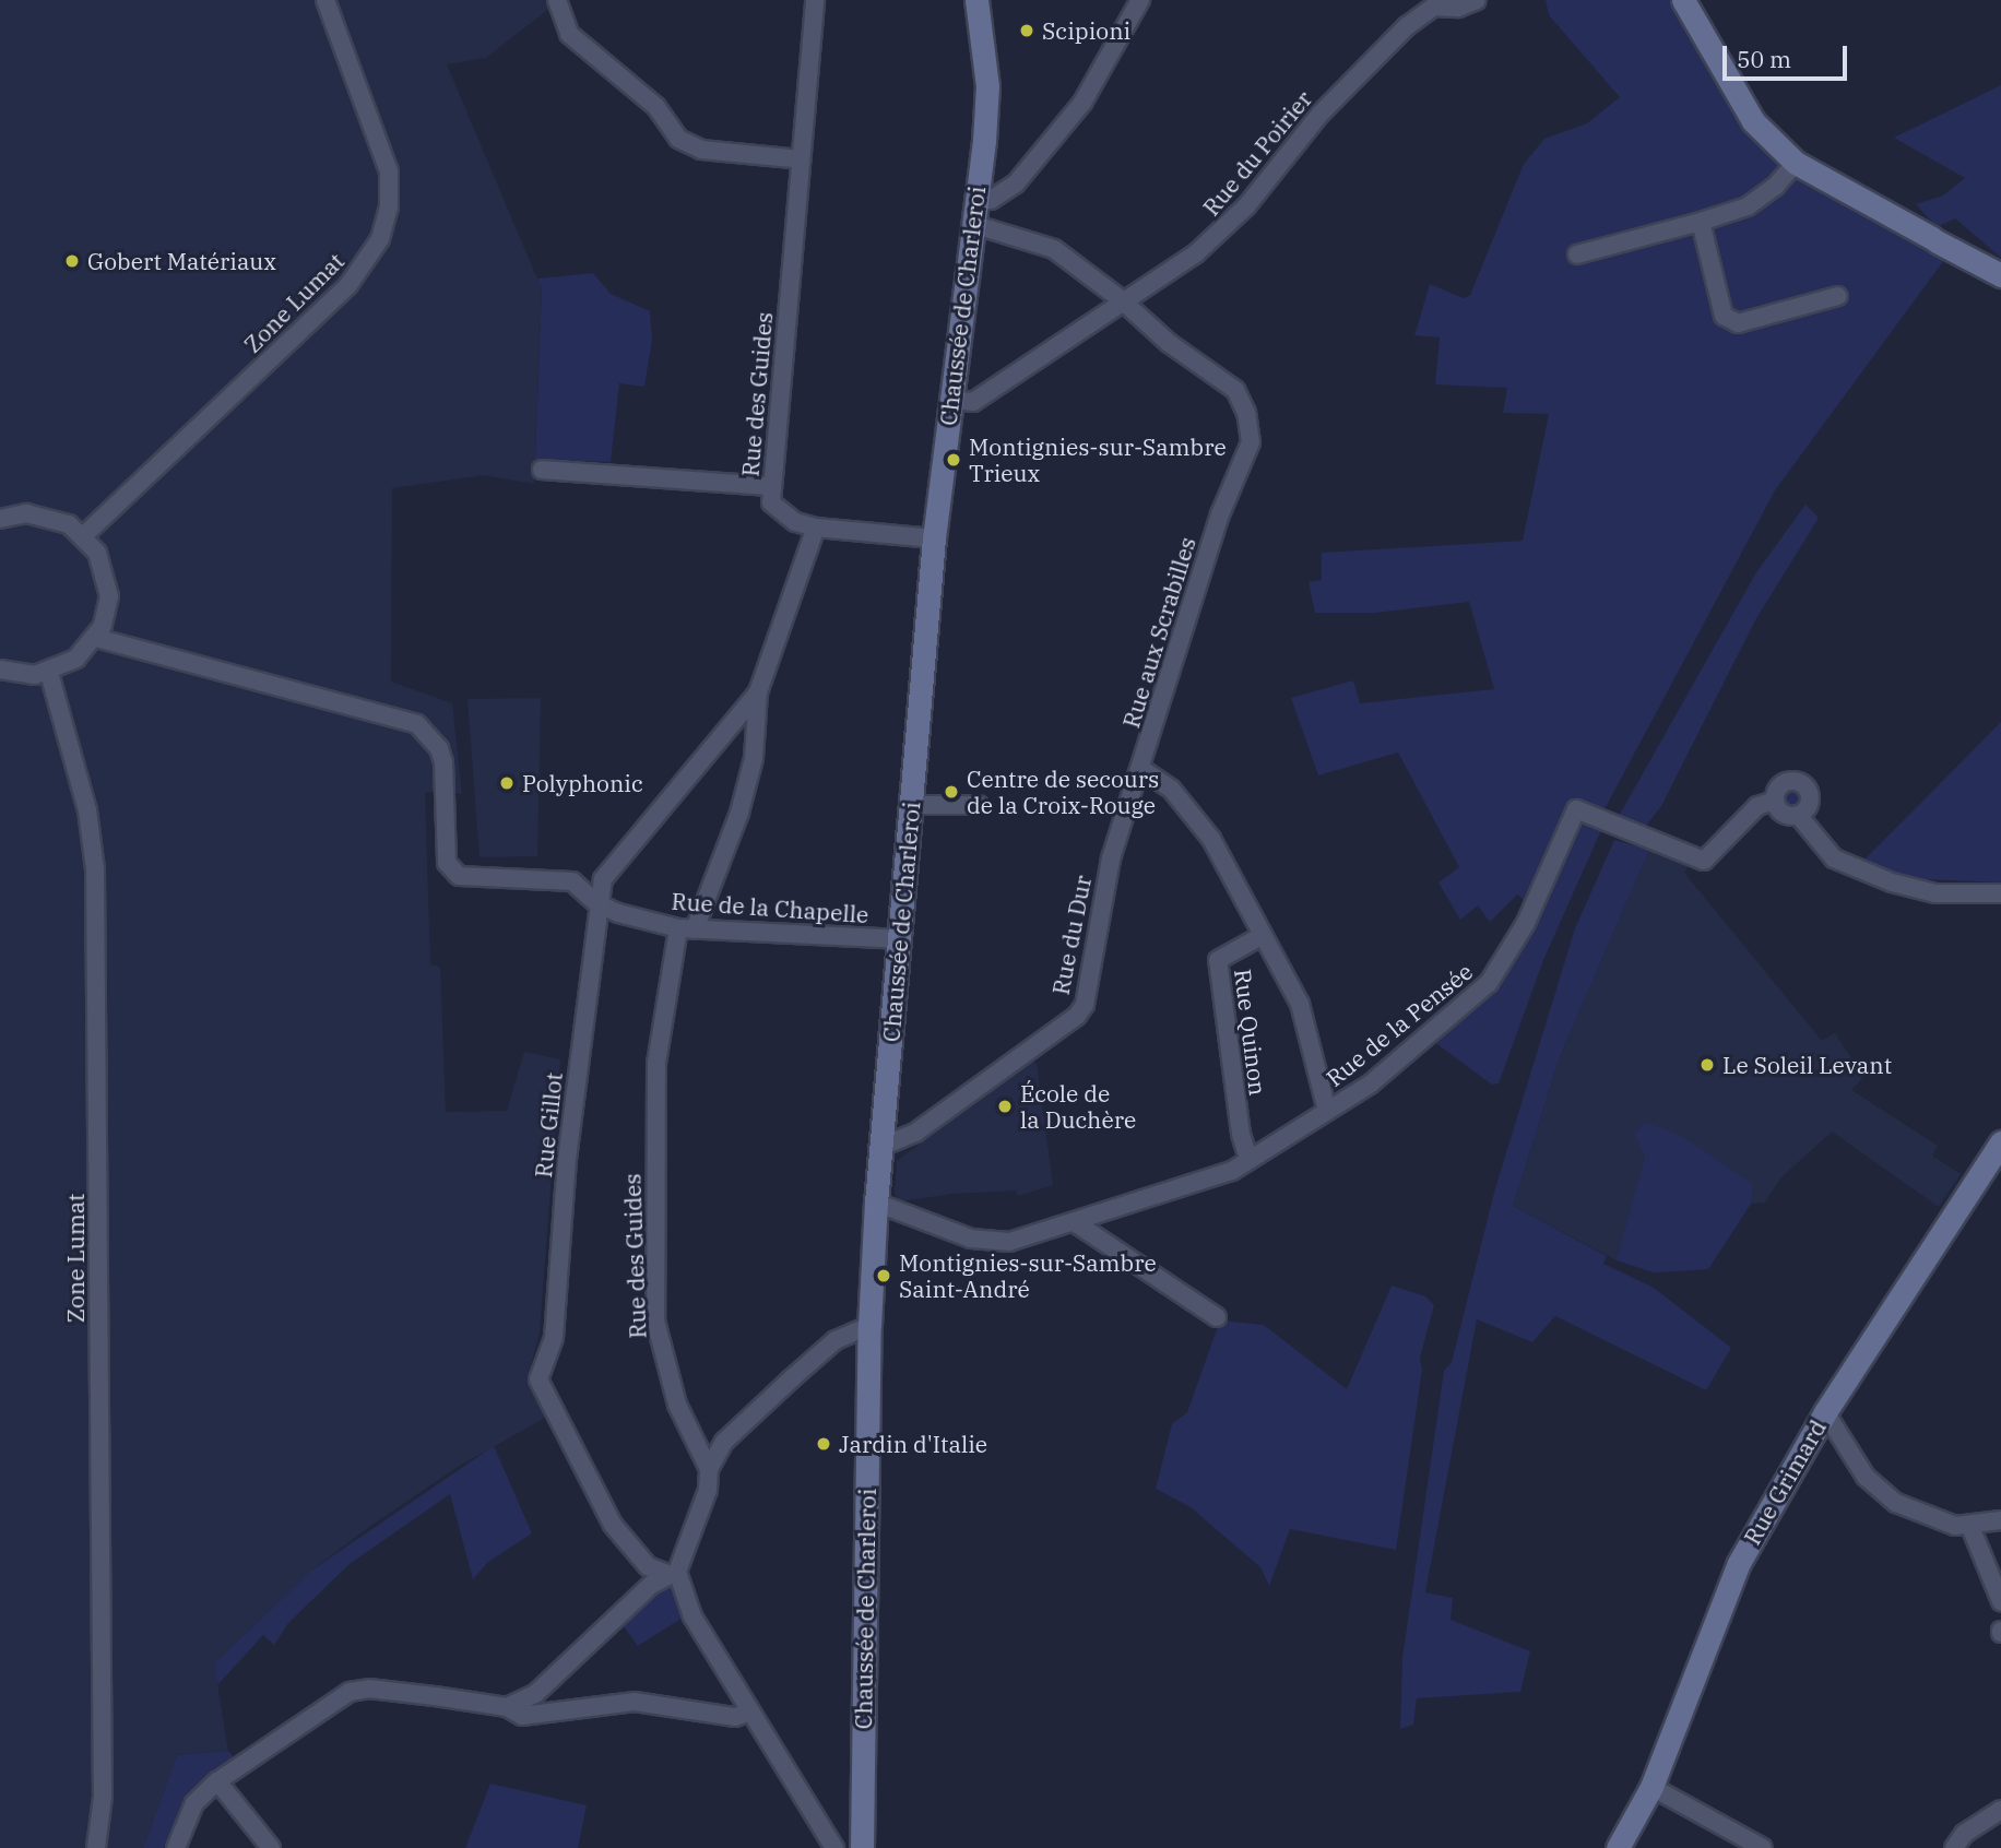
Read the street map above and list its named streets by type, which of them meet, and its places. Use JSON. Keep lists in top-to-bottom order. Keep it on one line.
{"streets":{"main road":["Chaussée de Charleroi","Rue Grimard"],"street":["Rue du Poirier","Zone Lumat","Rue des Guides","Rue aux Scrabilles","Rue de la Chapelle","Rue du Dur","Rue de la Pensée","Rue Quinon","Rue Gillot"]},"crossings":[["Rue du Poirier","Chaussée de Charleroi"],["Rue du Poirier","Rue aux Scrabilles"],["Chaussée de Charleroi","Rue aux Scrabilles"],["Chaussée de Charleroi","Rue de la Chapelle"],["Chaussée de Charleroi","Rue du Dur"],["Rue des Guides","Rue de la Chapelle"],["Rue des Guides","Rue Gillot"],["Rue aux Scrabilles","Rue du Dur"],["Rue de la Chapelle","Rue Gillot"]],"places":["Scipioni","Gobert Matériaux","Montignies-sur-Sambre Trieux","Polyphonic","Centre de secours de la Croix-Rouge","Le Soleil Levant","École de la Duchère","Montignies-sur-Sambre Saint-André","Jardin d'Italie"],"scale_bar":"50 m"}
